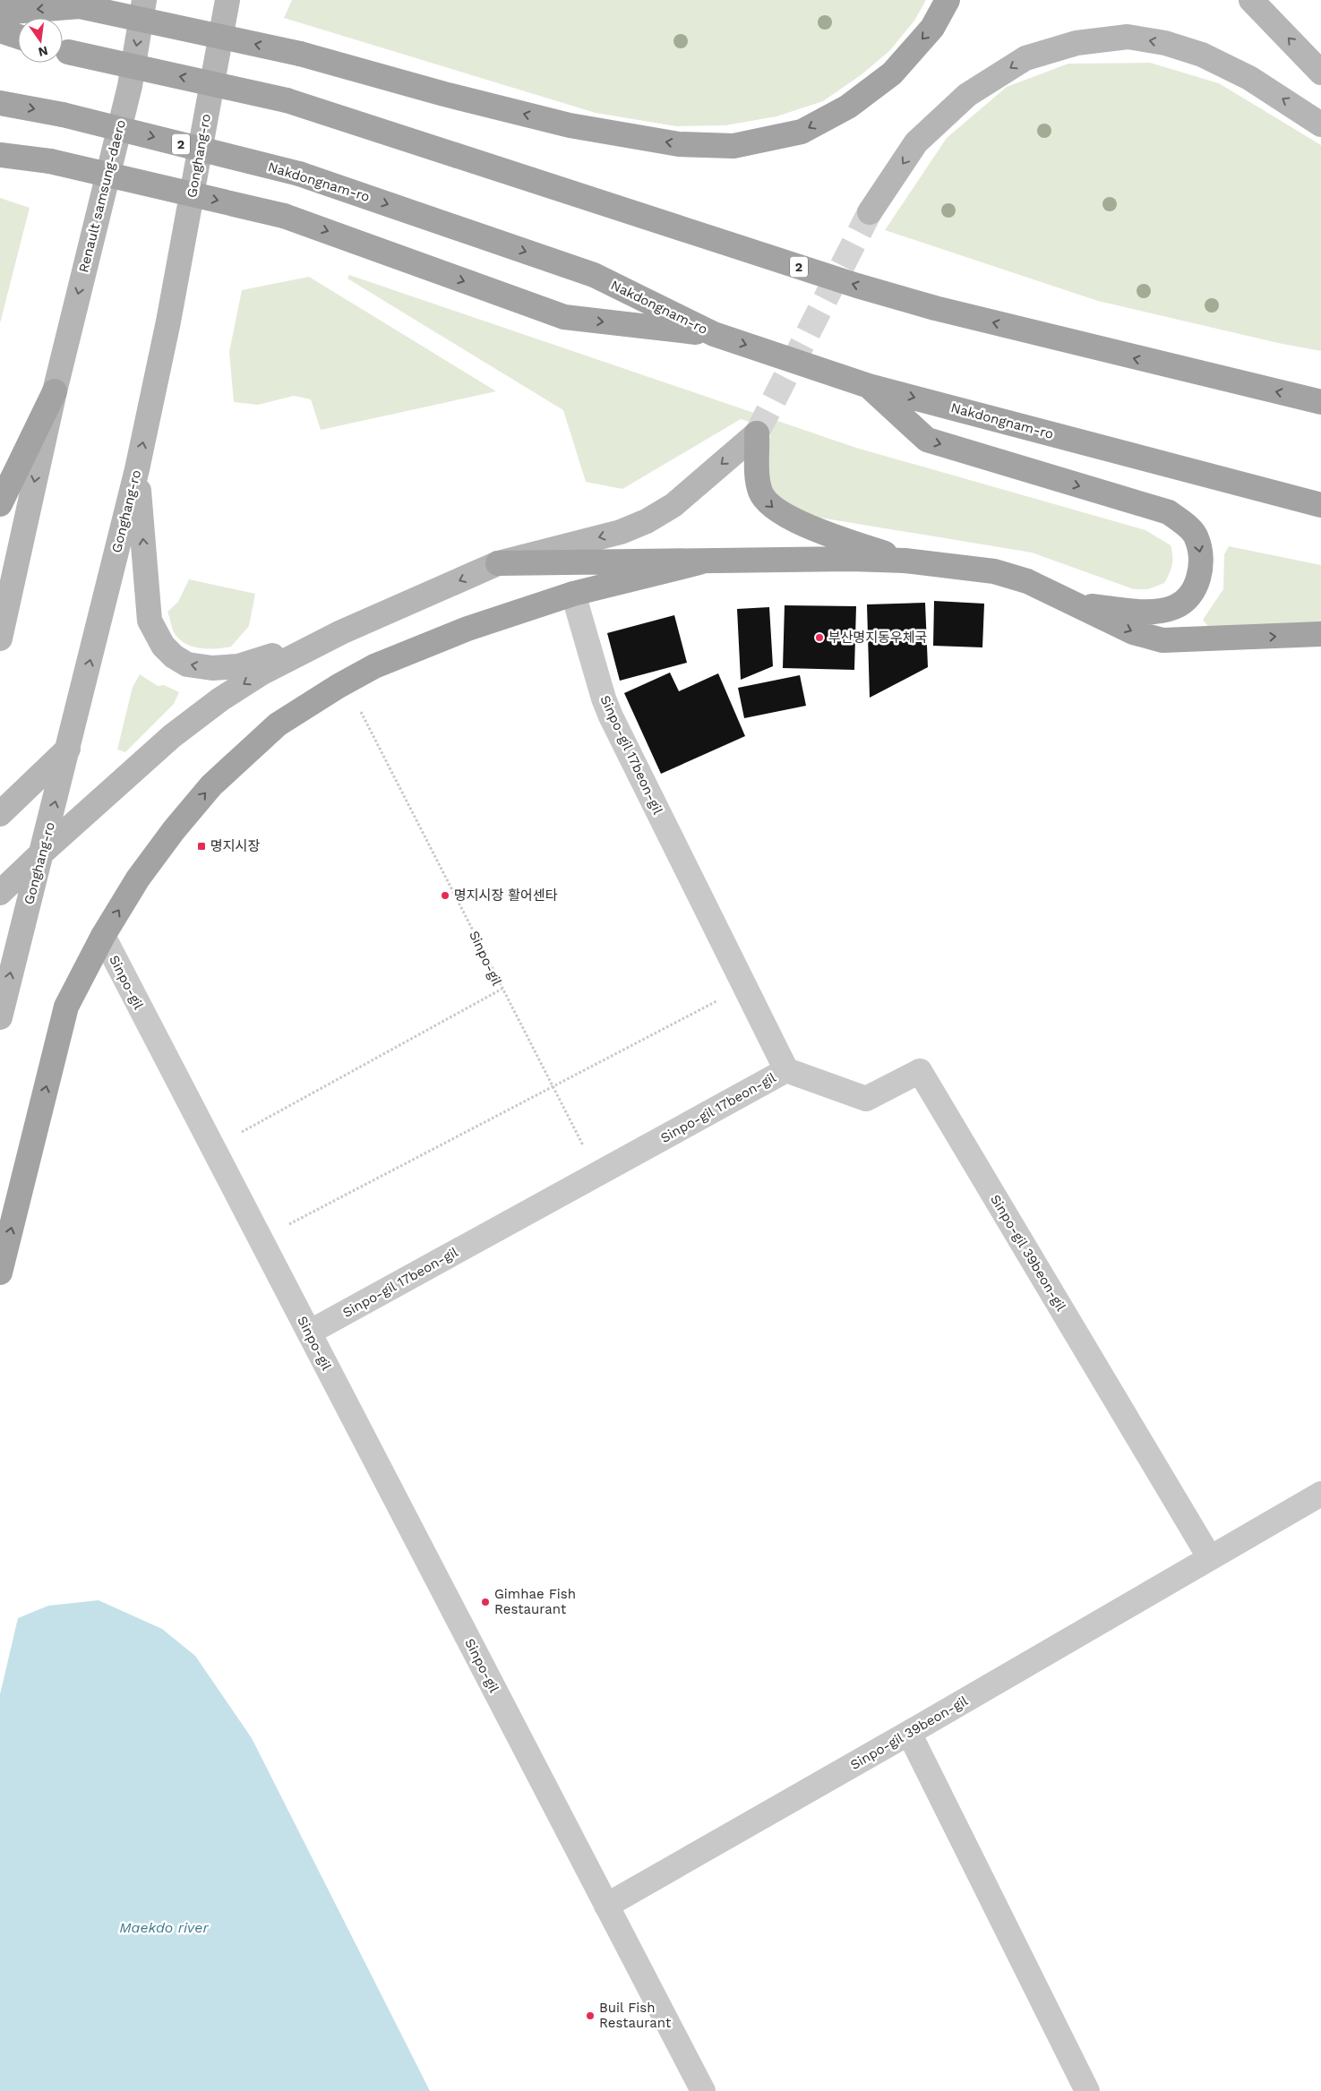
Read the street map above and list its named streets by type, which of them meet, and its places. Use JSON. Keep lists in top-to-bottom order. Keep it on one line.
{"streets":{"main road":["2","Gonghang-ro","Nakdongnam-ro","Renault samsung-daero"],"street":["Sinpo-gil 17beon-gil","Sinpo-gil","Sinpo-gil 39beon-gil"]},"crossings":[["Sinpo-gil 17beon-gil","Sinpo-gil"],["Sinpo-gil 17beon-gil","Sinpo-gil 39beon-gil"],["Sinpo-gil","Sinpo-gil 39beon-gil"]],"one_way":["Renault samsung-daero"],"water":["Maekdo river"],"places":{"other":["부산명지동우체국","명지시장 활어센타","Gimhae Fish Restaurant","Buil Fish Restaurant"],"transit":["명지시장"]},"north":"bottom"}
